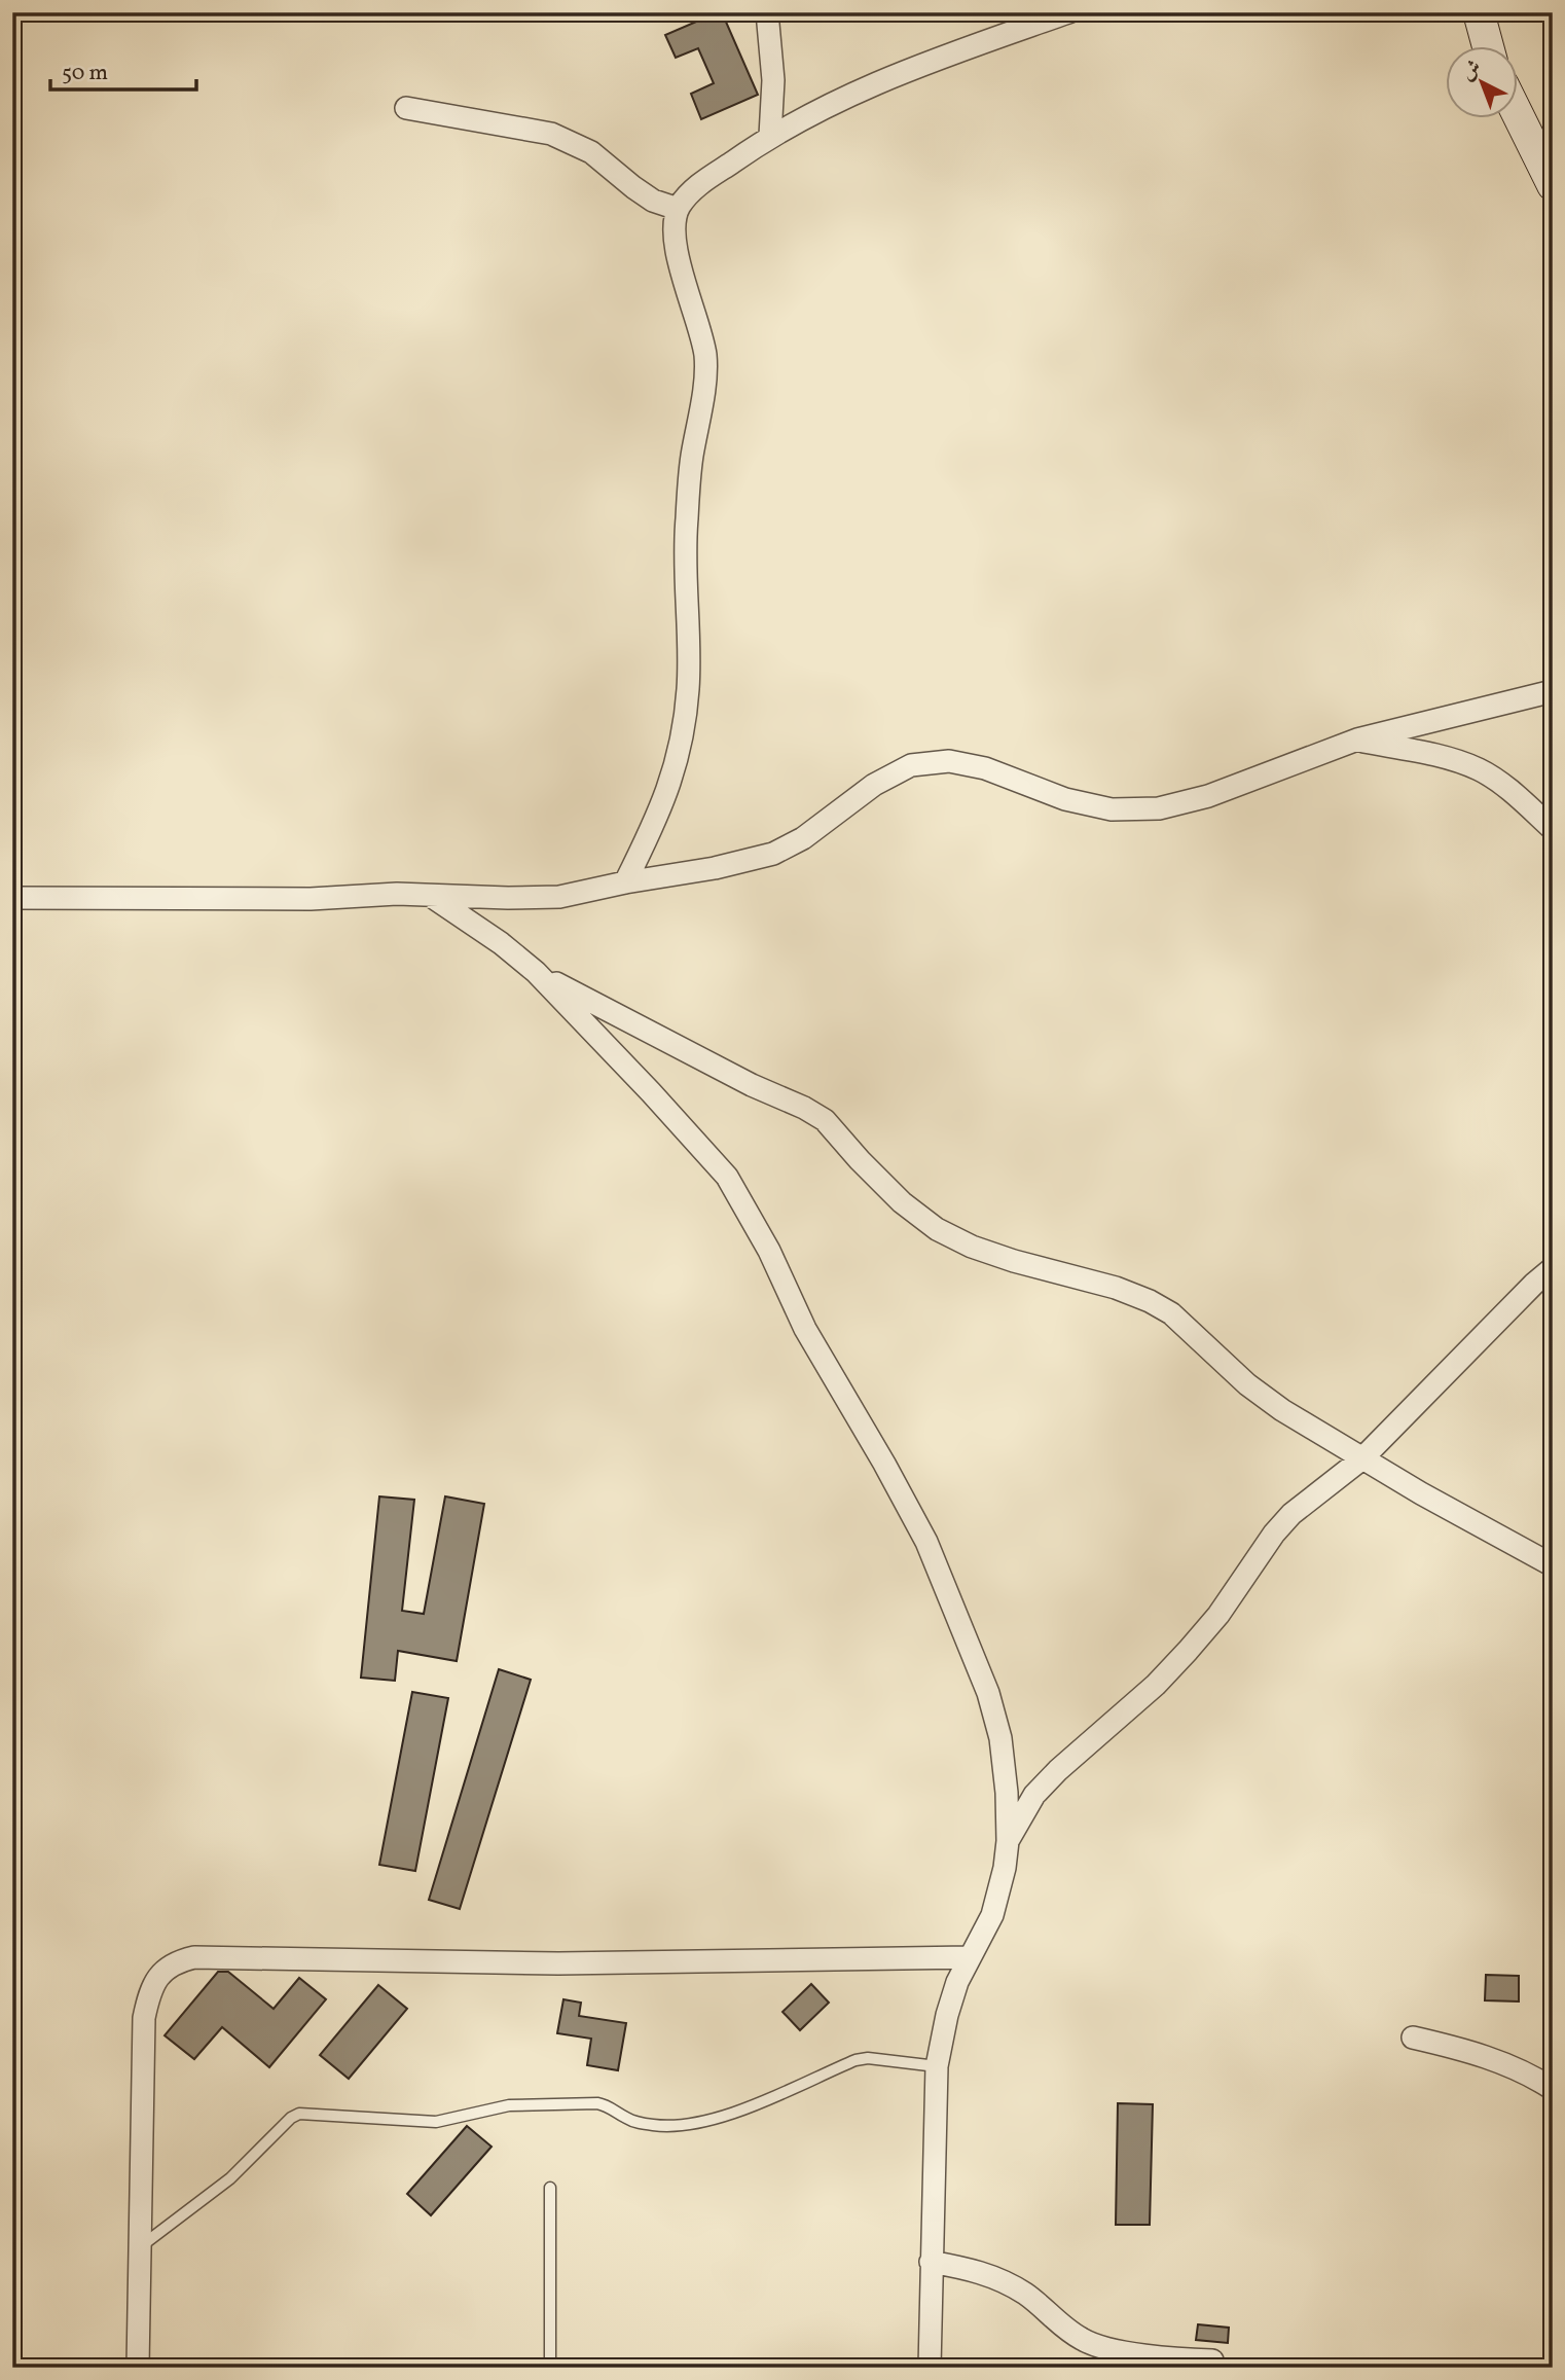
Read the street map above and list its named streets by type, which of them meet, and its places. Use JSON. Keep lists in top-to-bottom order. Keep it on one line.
{"scale_bar":"50 m","north":"top left"}
